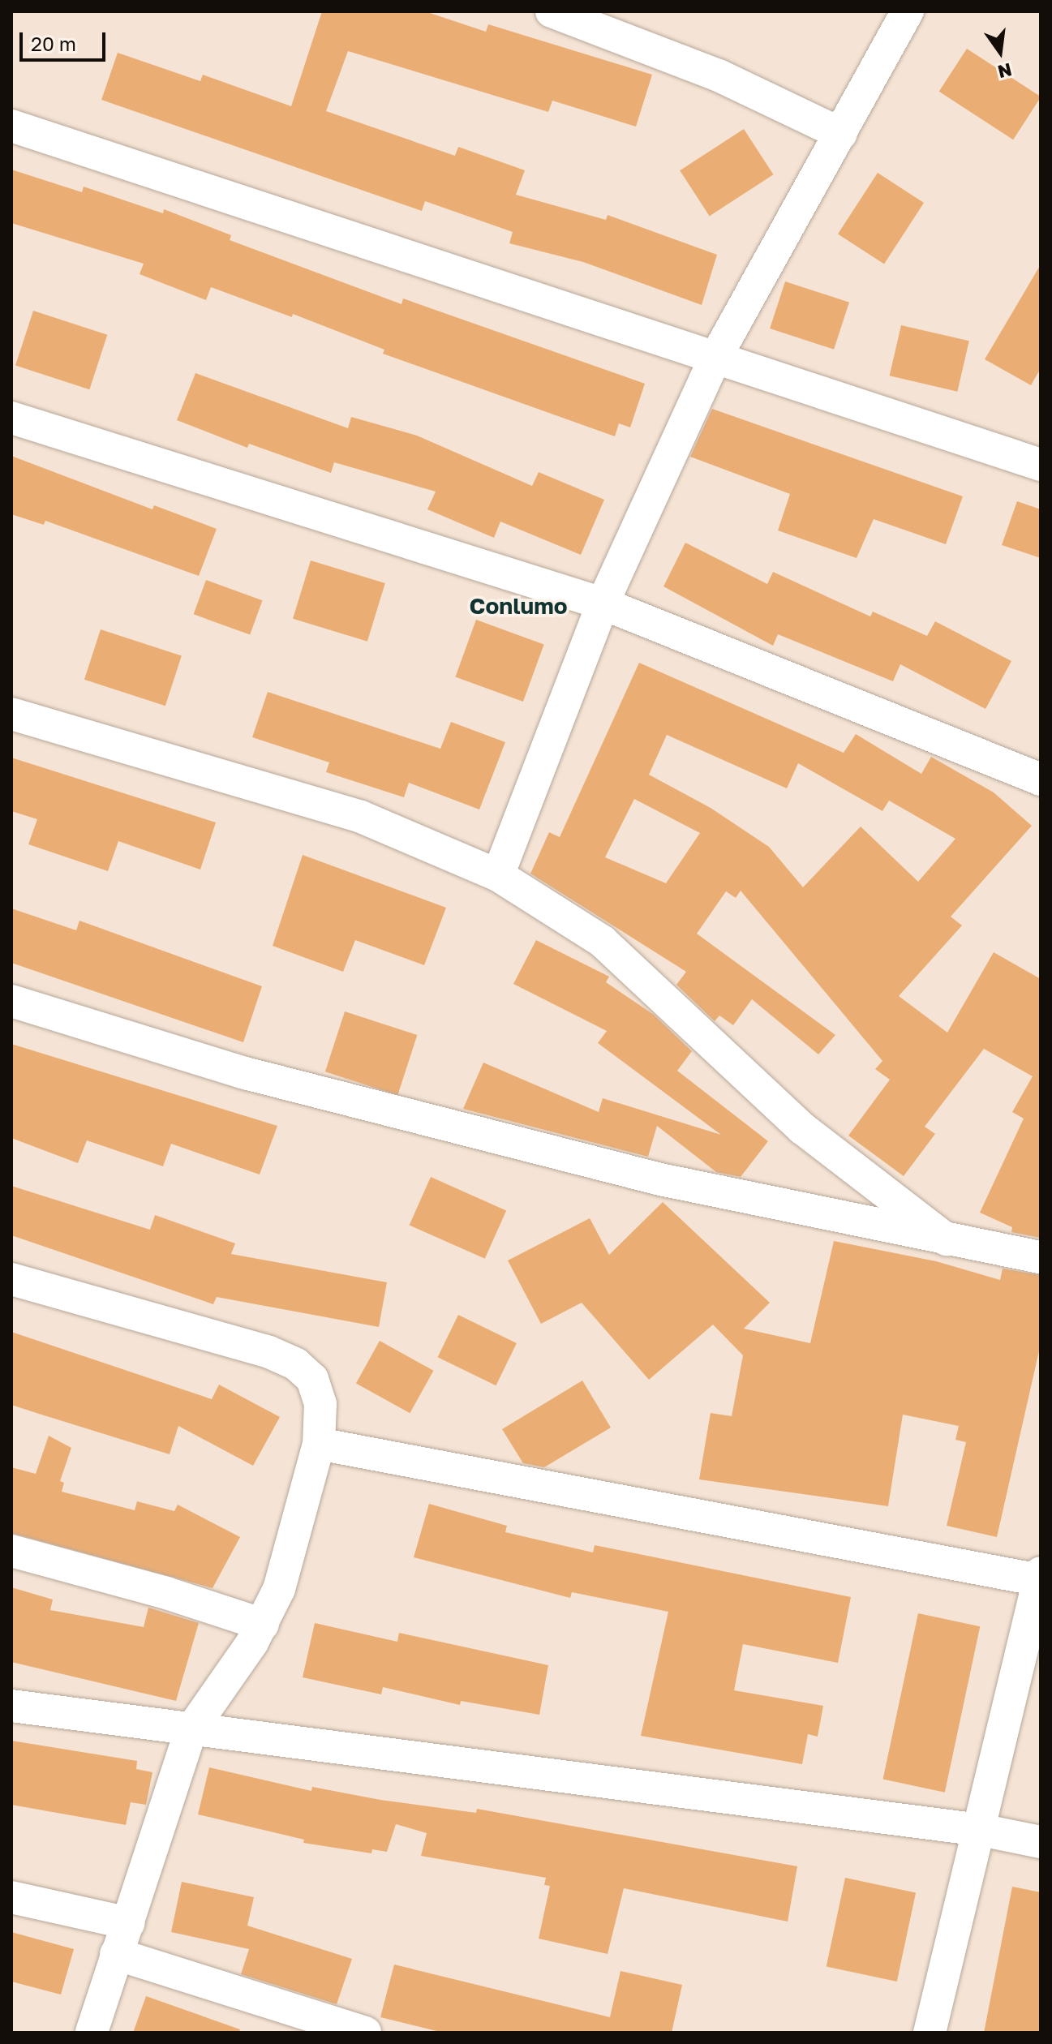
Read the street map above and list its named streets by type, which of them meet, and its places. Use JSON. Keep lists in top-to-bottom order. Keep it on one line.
{"districts":["Conlumo"],"scale_bar":"20 m","north":"bottom"}
